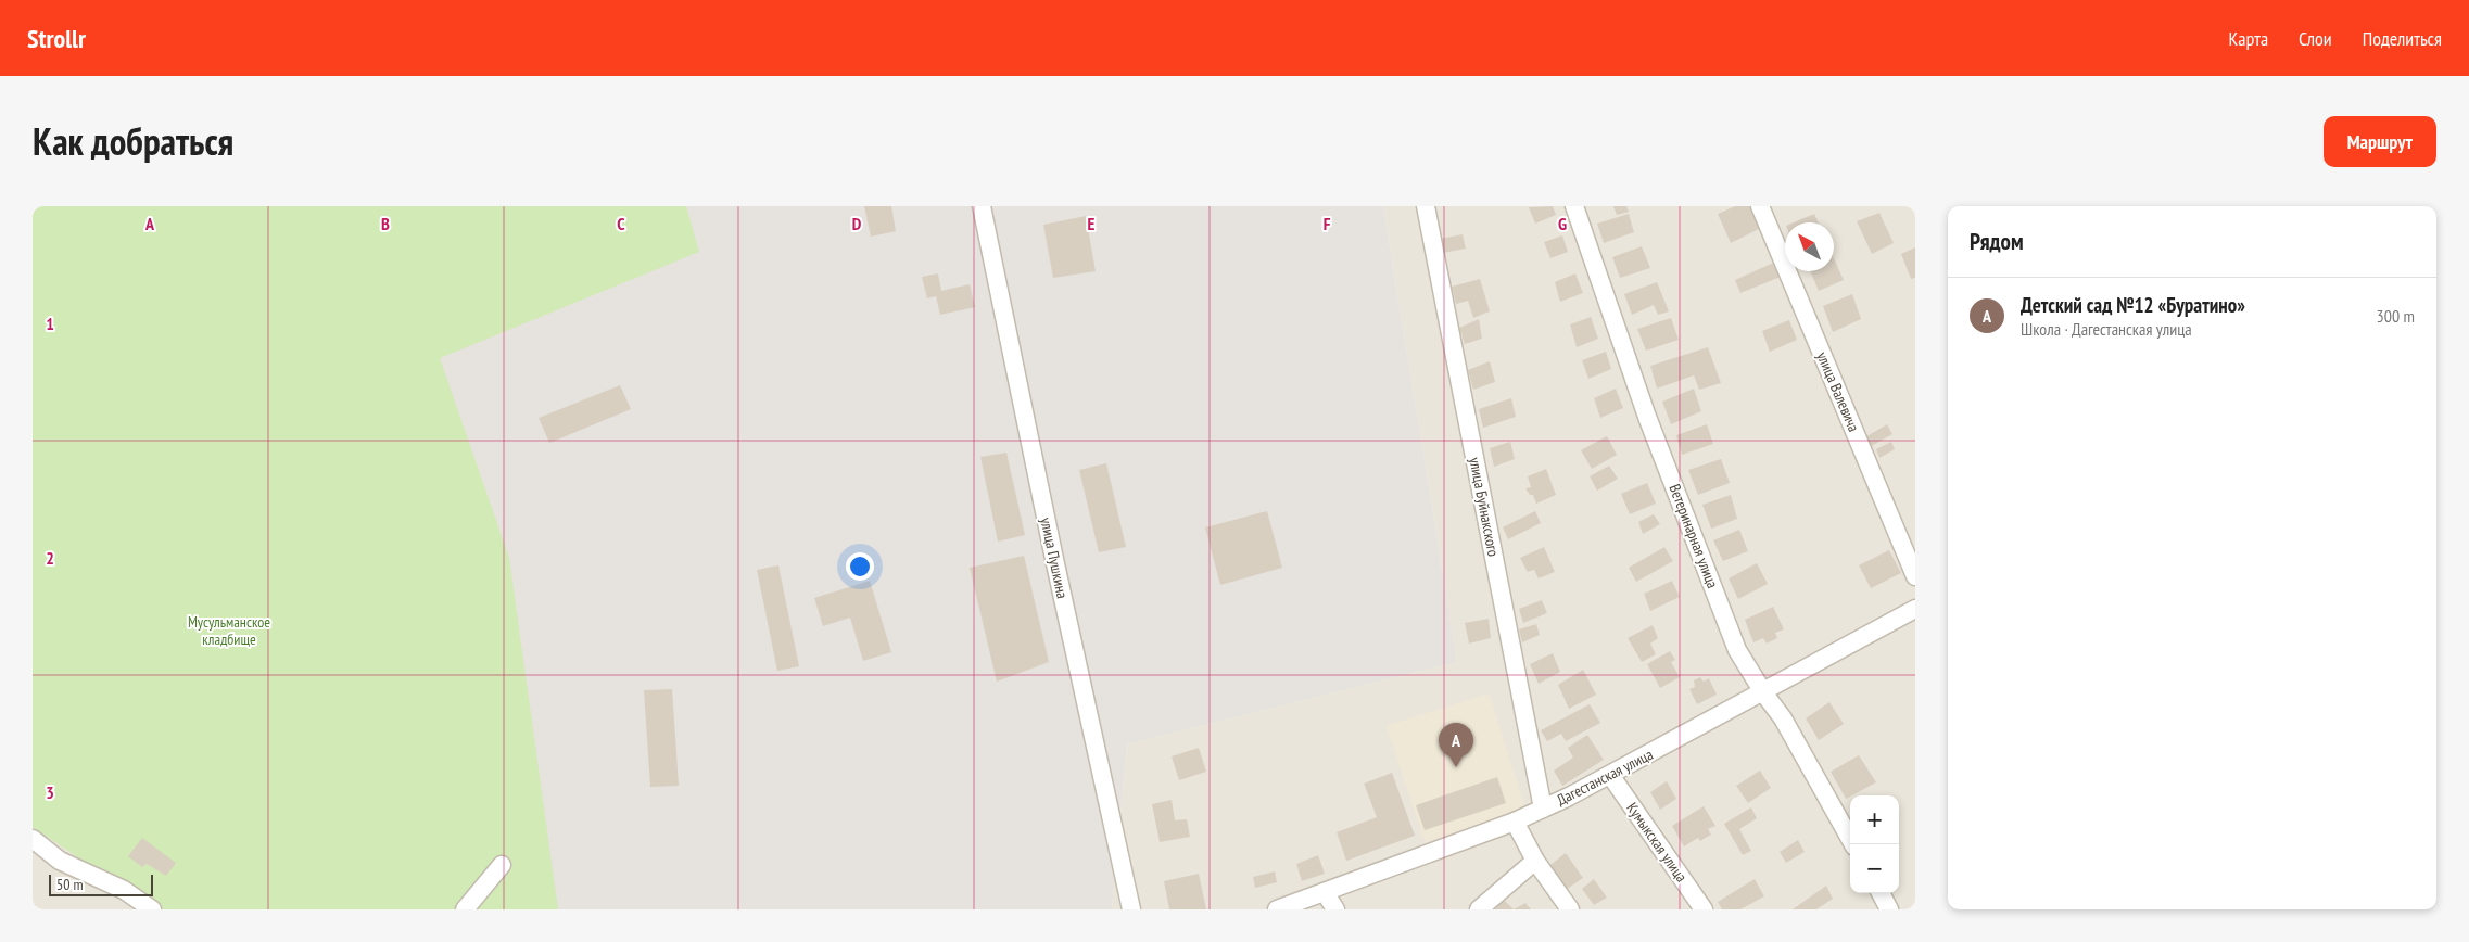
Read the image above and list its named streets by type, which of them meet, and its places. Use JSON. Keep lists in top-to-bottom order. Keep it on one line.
{"streets":{"street":["улица Валевича","улица Буйнакского","Ветеринарная улица","улица Пушкина","Дагестанская улица","Кумыкская улица"]},"crossings":[["улица Буйнакского","Дагестанская улица"],["Ветеринарная улица","Дагестанская улица"],["Дагестанская улица","Кумыкская улица"]],"parks":["Мусульманское кладбище"],"scale_bar":"50 m","north":"top left","page":{"header":"Strollr","nav":["Карта","Слои","Поделиться"],"title":"Как добраться","buttons":"Маршрут","heading":"Рядом","list":[{"mark":"A","name":"Детский сад №12 «Буратино»","note":"Школа · Дагестанская улица","value":"300 m"}],"pins":"A","map_buttons":["+","−"],"scale":"50 m"},"grid":{"columns":["A","B","C","D","E","F","G"],"rows":["1","2","3"]}}
